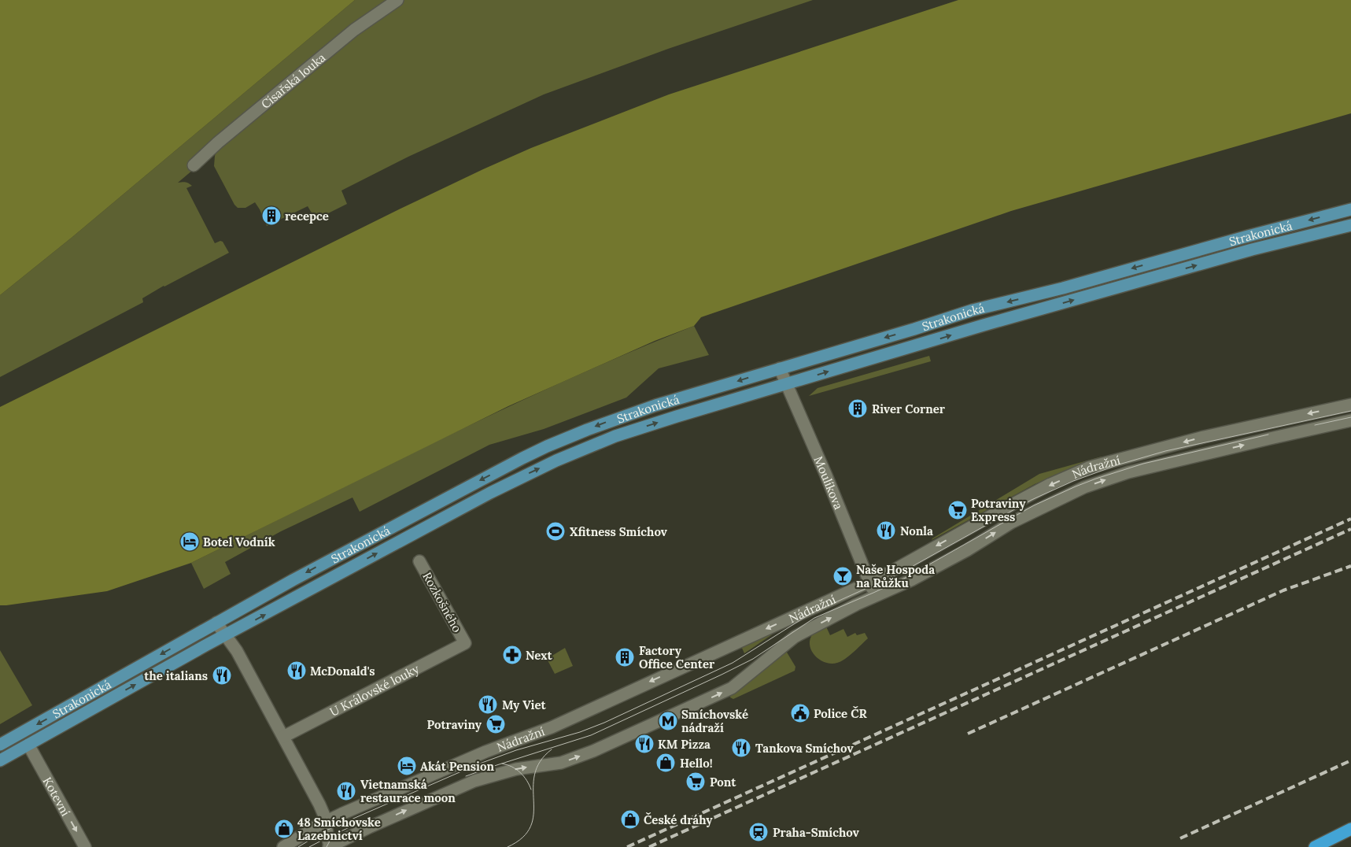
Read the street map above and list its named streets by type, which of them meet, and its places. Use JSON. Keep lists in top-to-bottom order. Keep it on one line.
{"streets":{"main road":["Strakonická"],"street":["Císařská louka","Nádražní","Moulíkova","Rozkošného","U Královské louky","Kotevní"]},"crossings":[["Strakonická","Moulíkova"],["Strakonická","Kotevní"],["Nádražní","Moulíkova"],["Rozkošného","U Královské louky"]],"one_way":["Kotevní"],"places":{"building":["recepce","River Corner","Factory Office Center"],"supermarket":["Potraviny Express","Potraviny","Pont"],"restaurant":["Nonla","McDonald's","the italians","My Viet","KM Pizza","Tankova Smíchov","Vietnamská restaurace moon"],"sports":["Xfitness Smíchov"],"hotel":["Botel Vodník","Akát Pension"],"bar":["Naše Hospoda na Růžku"],"pharmacy":["Next"],"public building":["Police ČR"],"metro station":["Smíchovské nádraží"],"shop":["Hello!","České dráhy","48 Smíchovske Lazebnictví"],"station":["Praha-Smíchov"]}}
